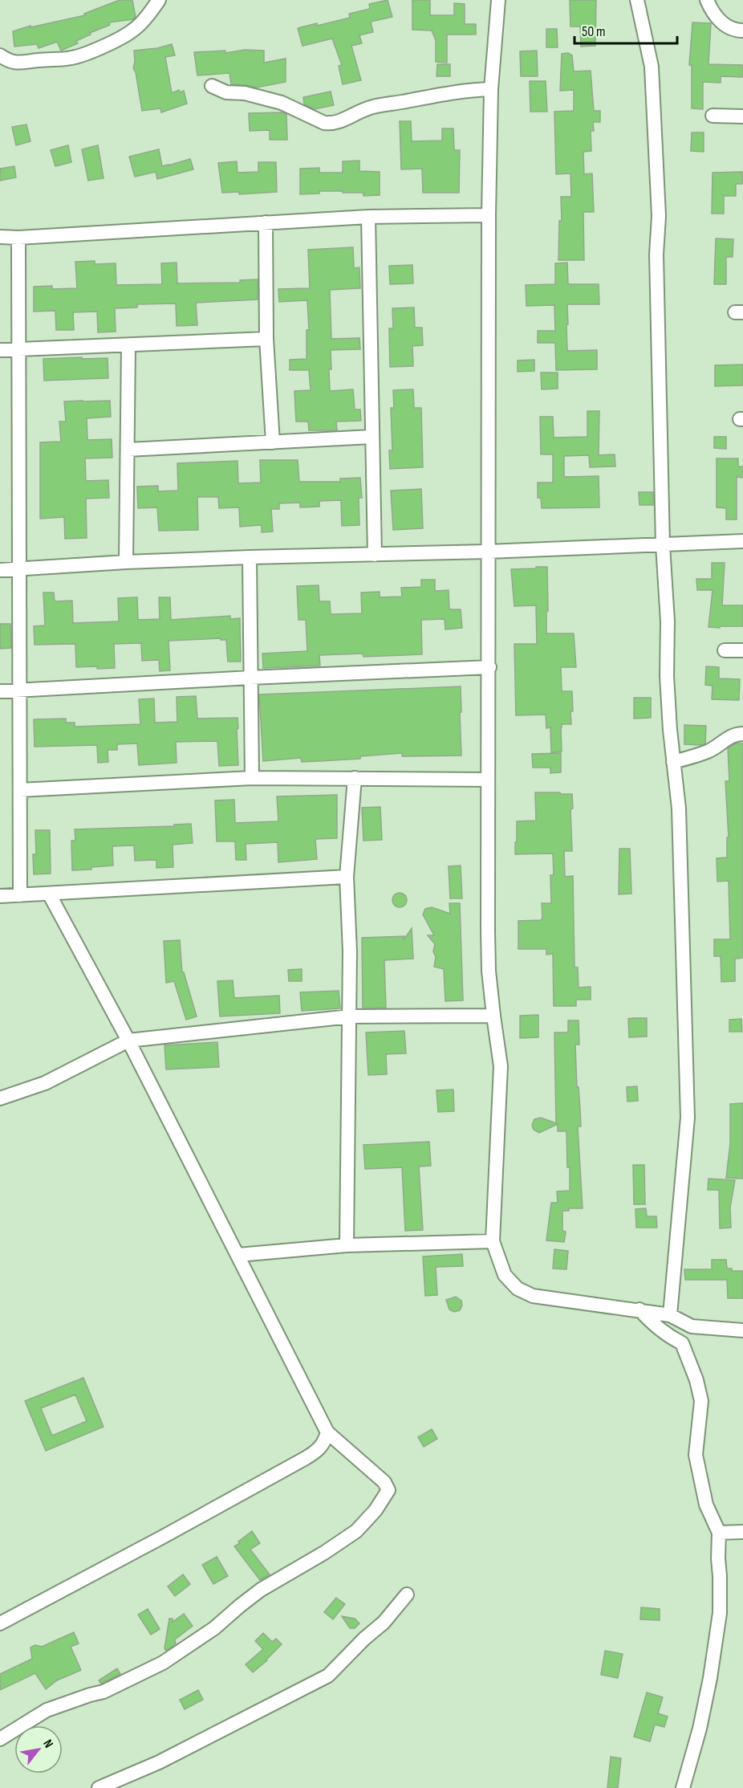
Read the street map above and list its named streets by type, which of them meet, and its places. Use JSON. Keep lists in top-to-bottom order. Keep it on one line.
{"scale_bar":"50 m","north":"top right"}
